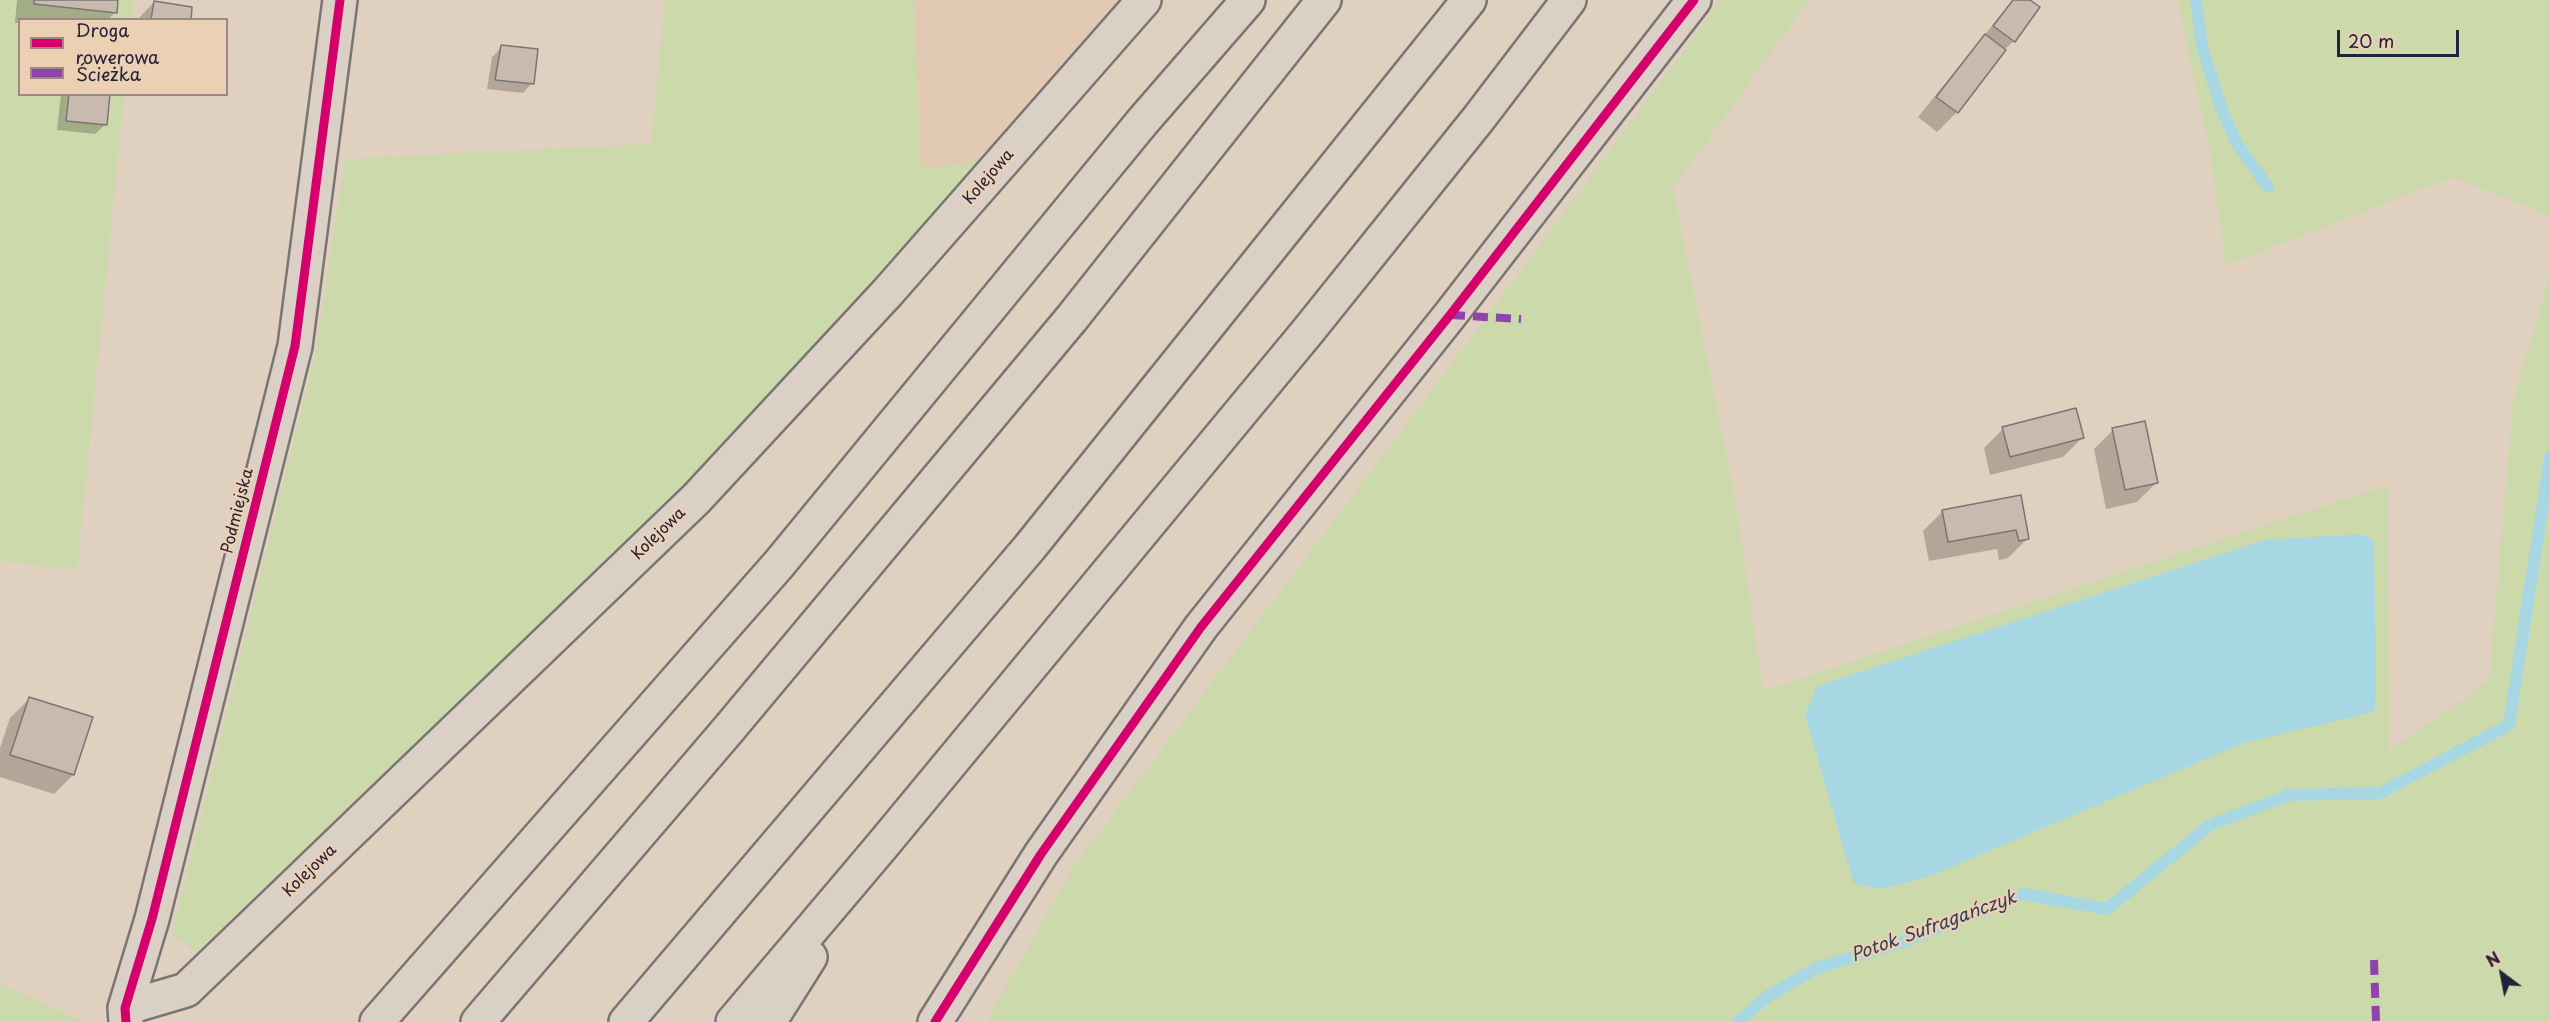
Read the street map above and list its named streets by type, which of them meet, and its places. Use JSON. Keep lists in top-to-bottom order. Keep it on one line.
{"streets":{"main road":["Kolejowa","Podmiejska"]},"crossings":[["Kolejowa","Podmiejska"]],"water":["Potok Sufragańczyk"],"legend":["Droga rowerowa","Ścieżka"],"scale_bar":"20 m","north":"top left"}
